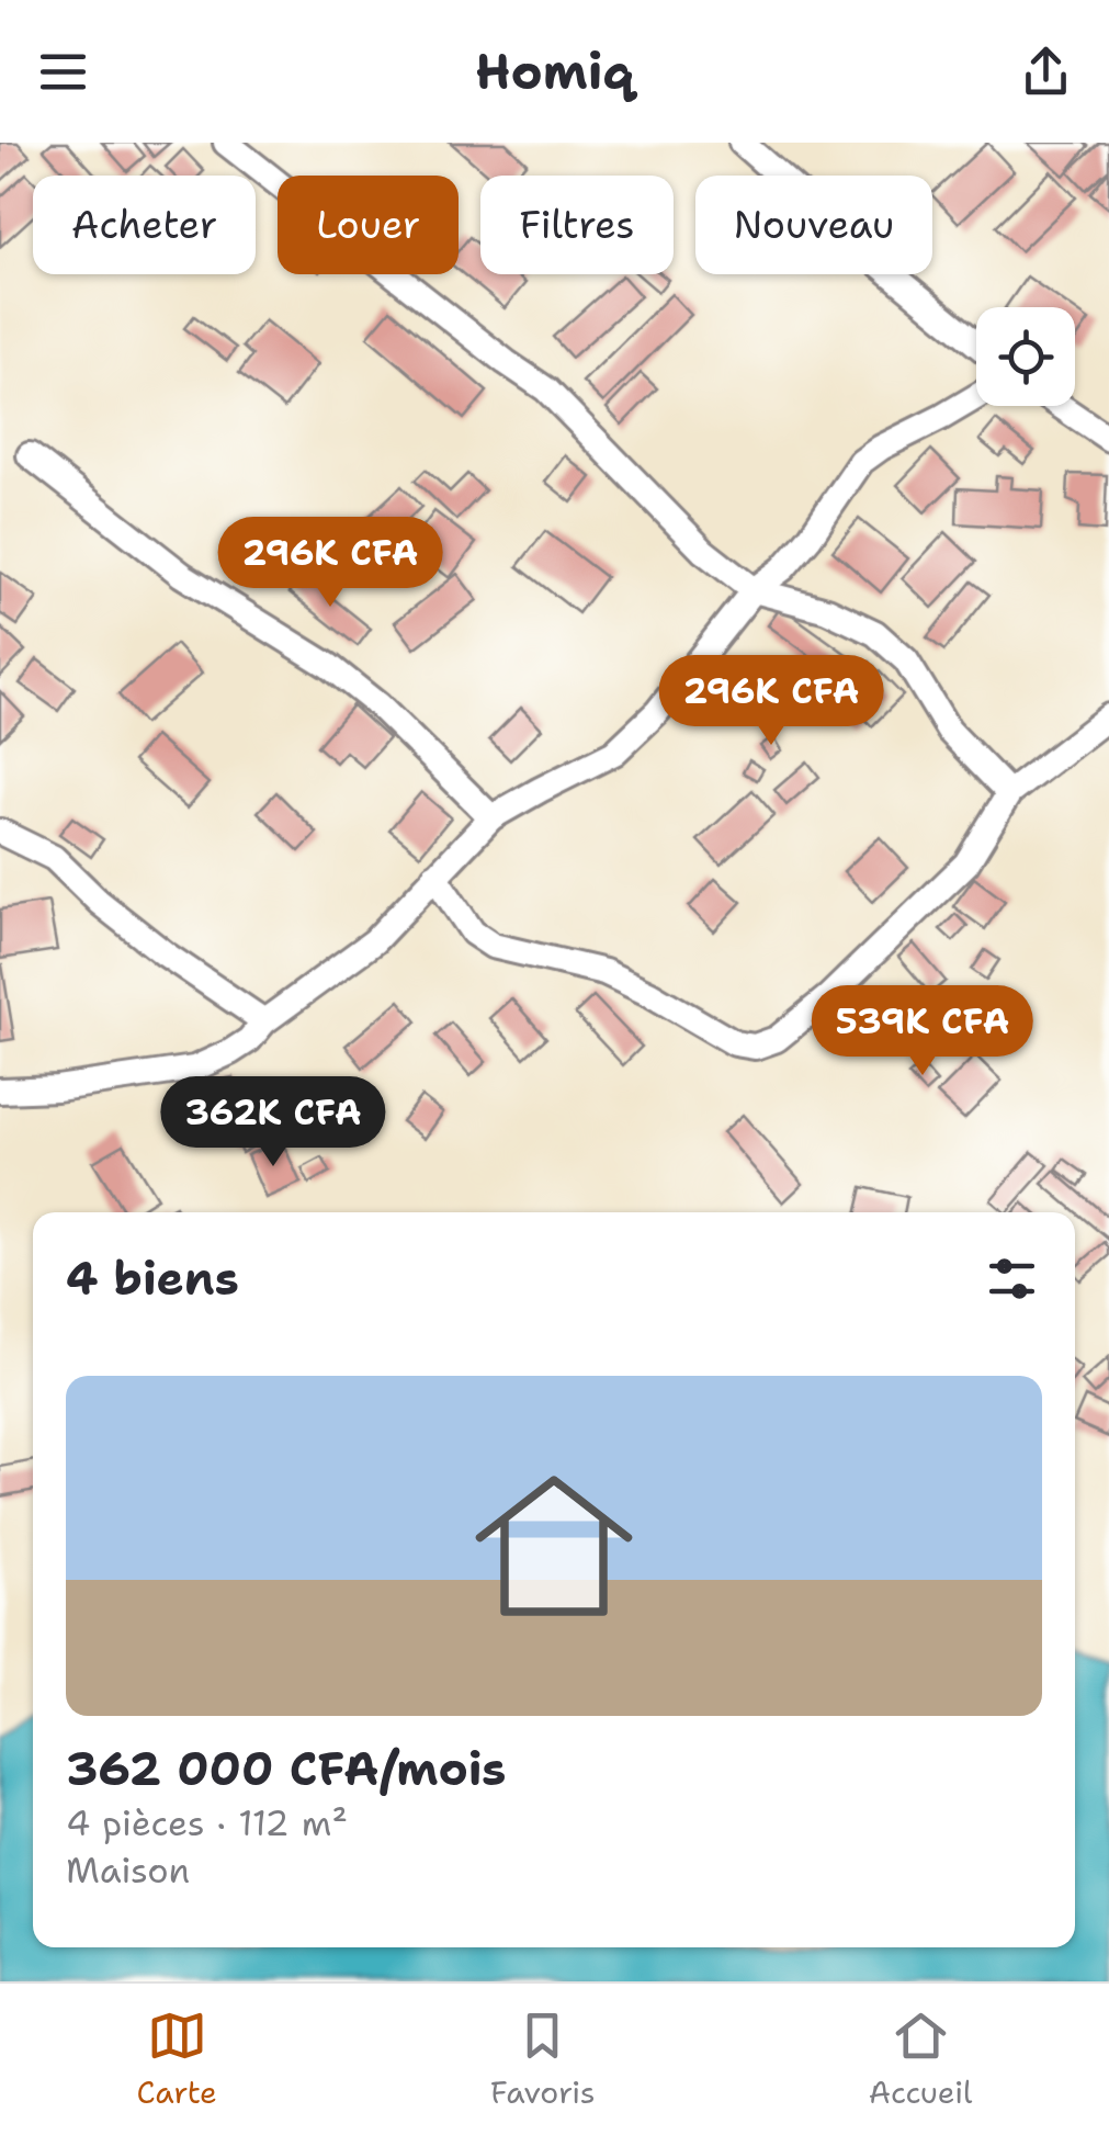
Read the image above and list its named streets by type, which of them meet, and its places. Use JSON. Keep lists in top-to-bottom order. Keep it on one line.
{"page":{"header":"Homiq","chip":["Acheter","Louer","Filtres","Nouveau"],"price":["296K CFA","296K CFA","539K CFA","362K CFA"],"heading":"4 biens","list":[{"name":"362 000 CFA/mois","note":"4 pièces · 112 m² · Maison"}],"tabs":["Carte","Favoris","Accueil"]}}
